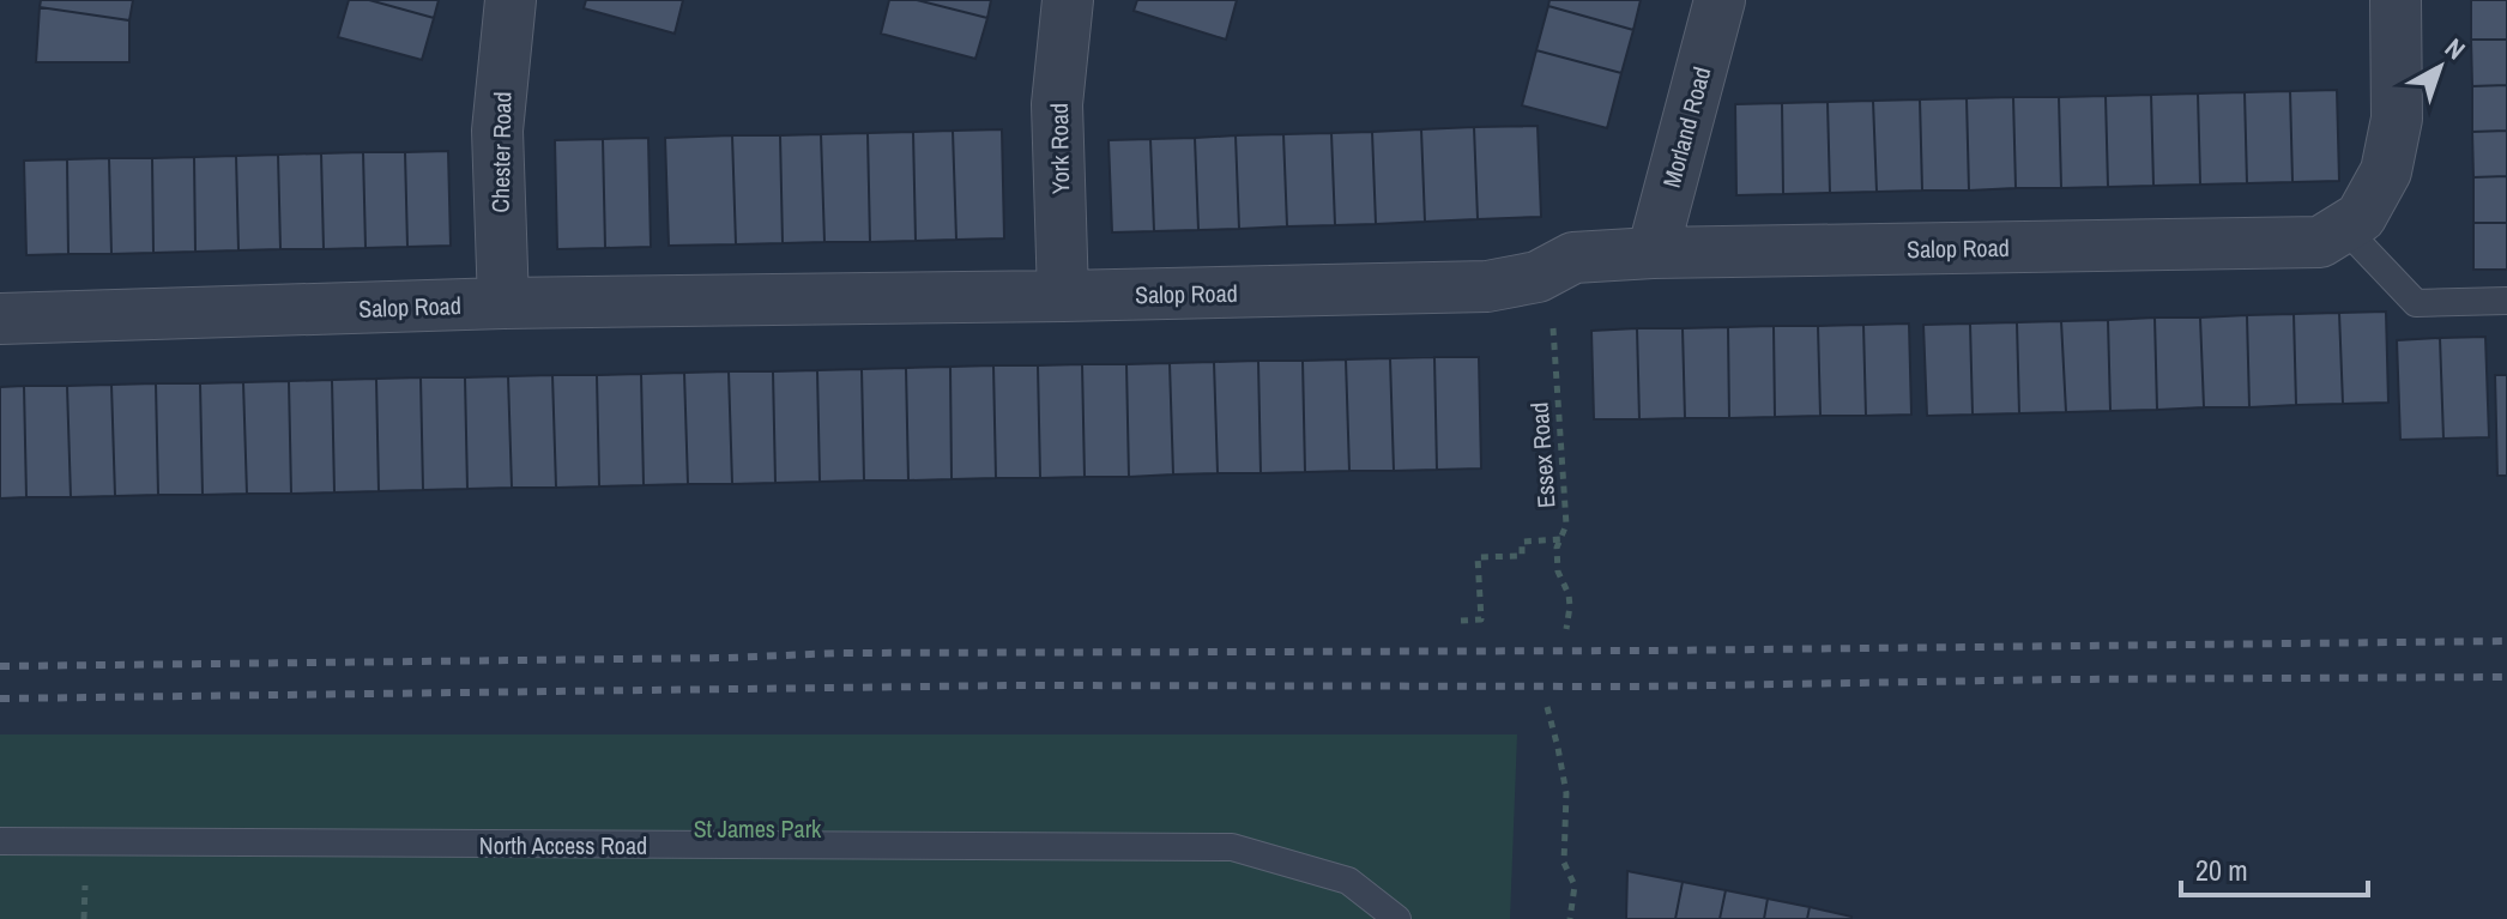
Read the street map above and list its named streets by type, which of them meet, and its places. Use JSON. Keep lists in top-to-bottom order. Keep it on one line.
{"streets":{"street":["Morland Road","York Road","Chester Road","Salop Road"],"lane":["North Access Road"],"path":["Essex Road"]},"crossings":[["Morland Road","Salop Road"],["York Road","Salop Road"],["Chester Road","Salop Road"],["Salop Road","Essex Road"]],"parks":["St James Park"],"scale_bar":"20 m","north":"top right"}
